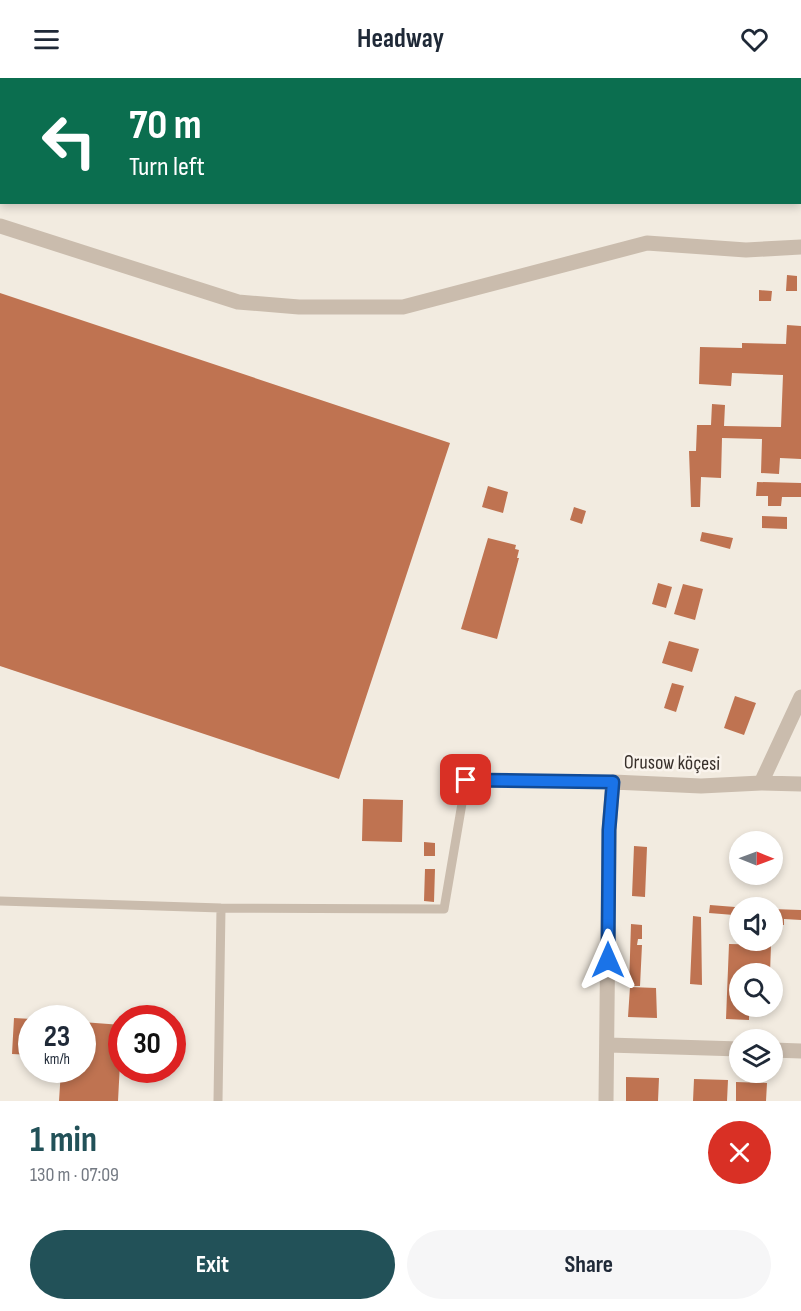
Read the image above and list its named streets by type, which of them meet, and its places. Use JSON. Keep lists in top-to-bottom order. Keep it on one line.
{"streets":{"street":["Orusow köçesi"]},"north":"right","page":{"header":"Headway","turn":["70 m","Turn left"],"speed":"23 km/h","limit":"30","heading":["1 min","130 m · 07:09"],"buttons":["Exit","Share"]}}
